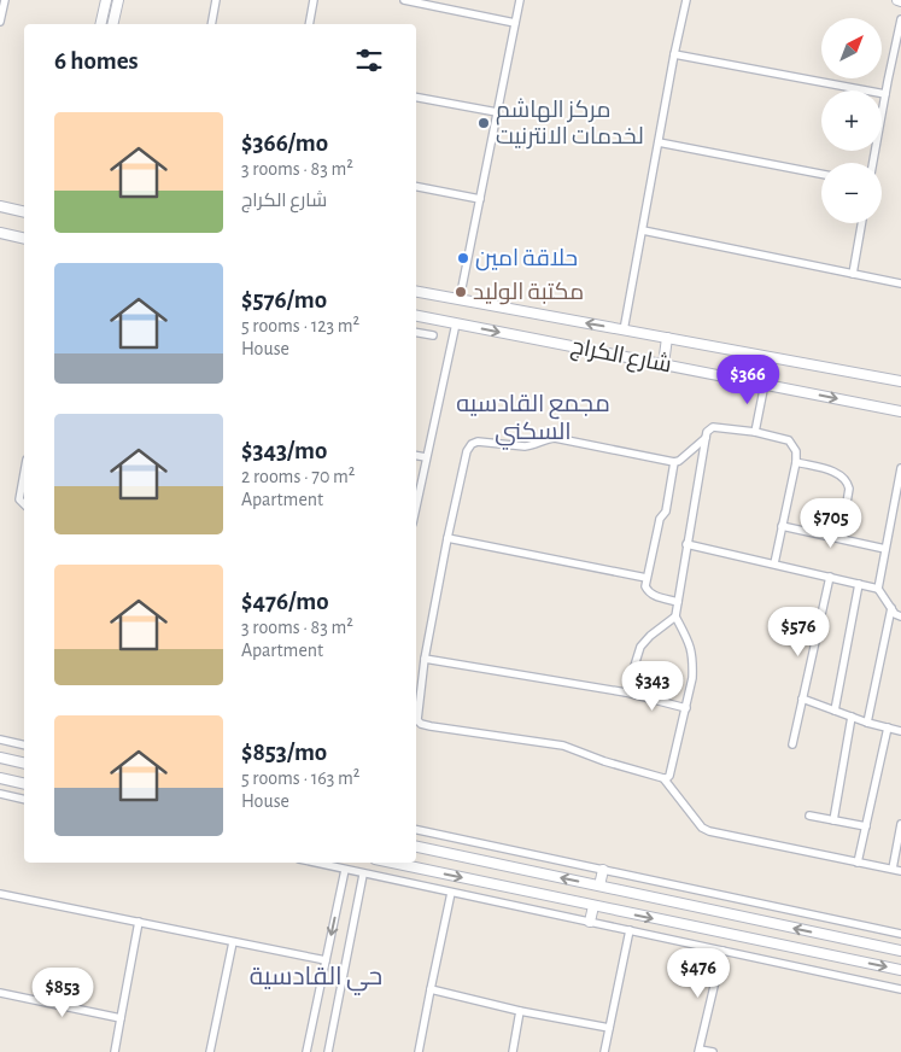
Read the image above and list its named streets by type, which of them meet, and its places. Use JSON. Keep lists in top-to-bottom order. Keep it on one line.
{"streets":{"street":["شارع الكراج"]},"districts":["مجمع القادسيه السكني","حي القادسية"],"places":["مركز الهاشم لخدمات الانترنيت","حلاقة امين","مكتبة الوليد"],"north":"top right","page":{"map_buttons":["+","−"],"heading":"6 homes","list":[{"name":"$366/mo","note":"3 rooms · 83 m² · شارع الكراج"},{"name":"$576/mo","note":"5 rooms · 123 m² · House"},{"name":"$343/mo","note":"2 rooms · 70 m² · Apartment"},{"name":"$476/mo","note":"3 rooms · 83 m² · Apartment"},{"name":"$853/mo","note":"5 rooms · 163 m² · House"}],"price":["$366","$705","$576","$343","$476","$853"]}}
